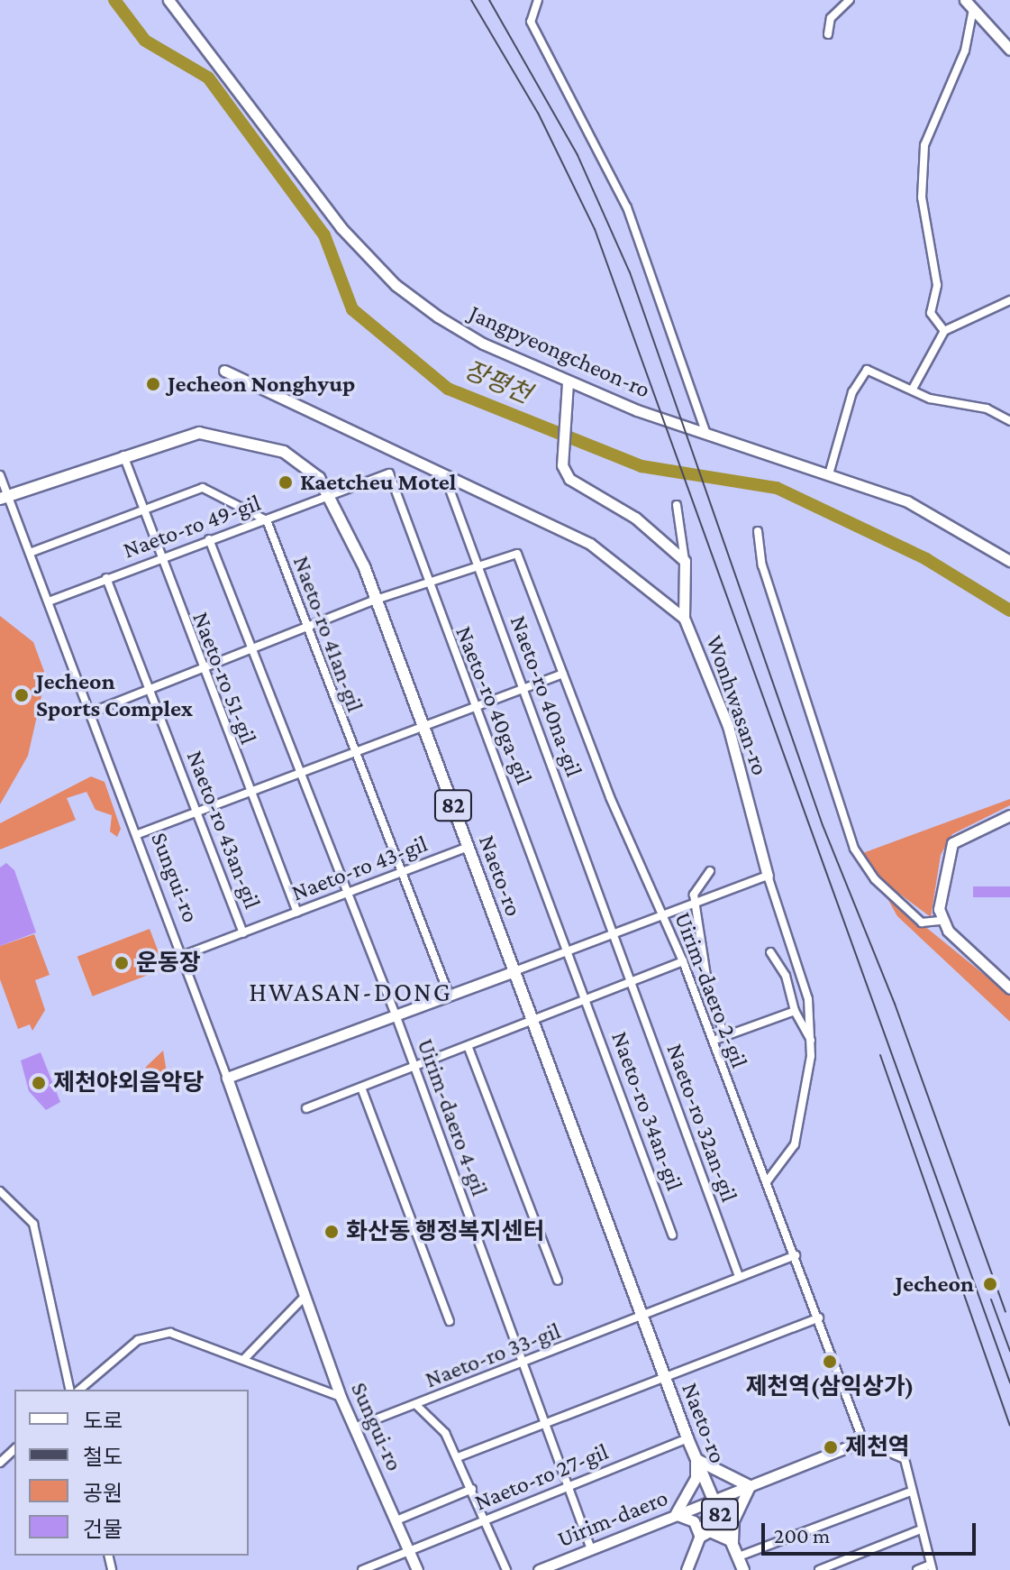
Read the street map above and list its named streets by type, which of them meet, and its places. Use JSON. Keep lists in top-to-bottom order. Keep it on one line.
{"streets":{"main road":["82","Naeto-ro"],"street":["Jangpyeongcheon-ro","Naeto-ro 49-gil","Naeto-ro 41an-gil","Naeto-ro 51-gil","Naeto-ro 40na-gil","Naeto-ro 40ga-gil","Wonhwasan-ro","Naeto-ro 43an-gil","Naeto-ro 43-gil","Sungui-ro","Uirim-daero 2-gil","Naeto-ro 34an-gil","Uirim-daero 4-gil","Naeto-ro 32an-gil","Naeto-ro 33-gil","Naeto-ro 27-gil","Uirim-daero"]},"crossings":[["Naeto-ro 49-gil","Naeto-ro 41an-gil"],["Naeto-ro 49-gil","Naeto-ro 51-gil"],["Naeto-ro 49-gil","Naeto-ro 40ga-gil"],["Naeto-ro 49-gil","Naeto-ro 43an-gil"],["Naeto-ro 49-gil","Naeto-ro"],["Naeto-ro 49-gil","Sungui-ro"],["Naeto-ro 49-gil","Uirim-daero 4-gil"],["Naeto-ro 41an-gil","Naeto-ro 43-gil"],["Naeto-ro 51-gil","Naeto-ro 43-gil"],["Naeto-ro 51-gil","Naeto-ro"],["Naeto-ro 40na-gil","Wonhwasan-ro"],["Naeto-ro 40na-gil","Uirim-daero 2-gil"],["Naeto-ro 40na-gil","Naeto-ro 32an-gil"],["Naeto-ro 40ga-gil","Naeto-ro 34an-gil"],["Wonhwasan-ro","Uirim-daero 2-gil"],["Naeto-ro 43an-gil","Naeto-ro 43-gil"],["Naeto-ro 43-gil","Naeto-ro"],["Naeto-ro 43-gil","Sungui-ro"],["Naeto-ro 43-gil","Uirim-daero 4-gil"],["Naeto-ro","Sungui-ro"],["Naeto-ro","Naeto-ro 33-gil"],["Naeto-ro","Naeto-ro 27-gil"],["Naeto-ro","Uirim-daero"],["Sungui-ro","Naeto-ro 33-gil"],["Sungui-ro","Naeto-ro 27-gil"],["Uirim-daero 2-gil","Naeto-ro 33-gil"],["Uirim-daero 2-gil","Uirim-daero"],["Uirim-daero 4-gil","Naeto-ro 33-gil"],["Uirim-daero 4-gil","Naeto-ro 27-gil"],["Uirim-daero 4-gil","Uirim-daero"],["Naeto-ro 32an-gil","Naeto-ro 33-gil"]],"districts":["HWASAN-DONG"],"water":["장평천"],"places":["Jecheon Nonghyup","Kaetcheu Motel","Jecheon Sports Complex","운동장","제천야외음악당","화산동 행정복지센터","Jecheon","제천역(삼익상가)","제천역"],"legend":["도로","철도","공원","건물"],"scale_bar":"200 m"}
